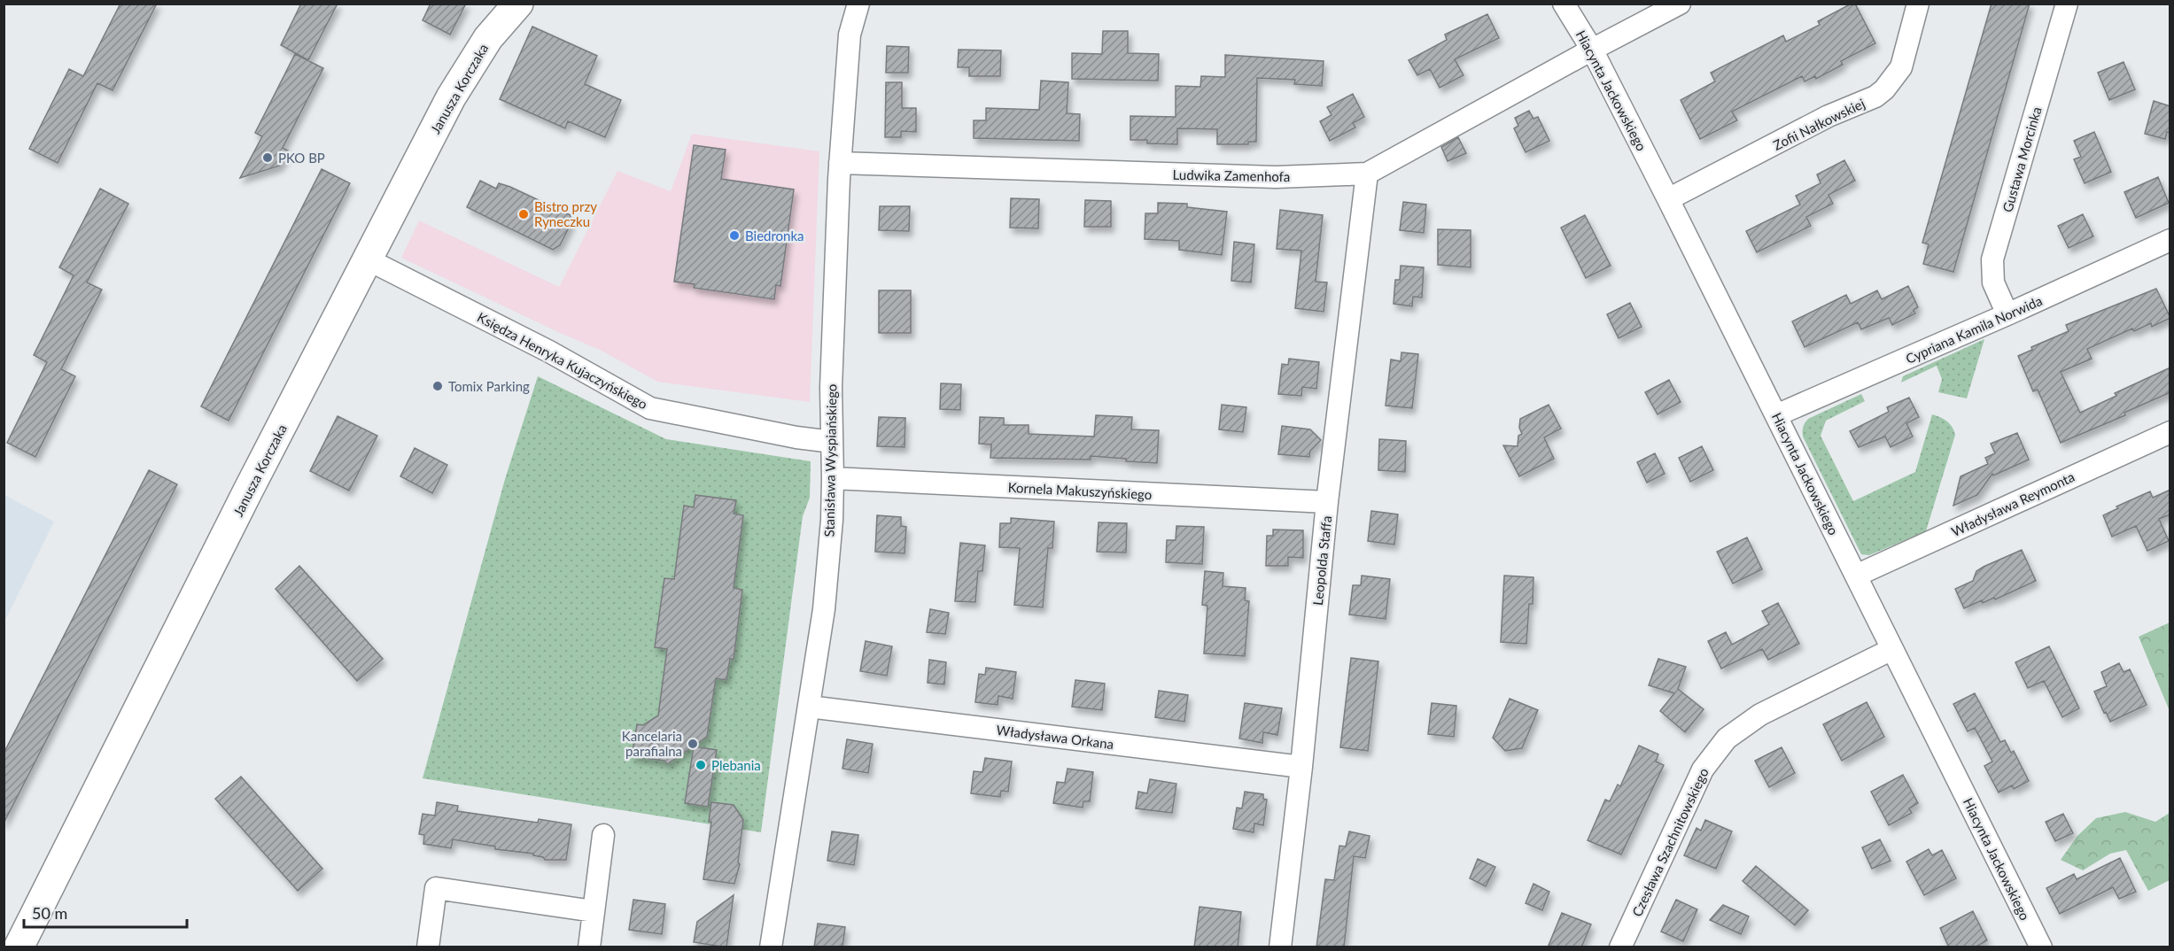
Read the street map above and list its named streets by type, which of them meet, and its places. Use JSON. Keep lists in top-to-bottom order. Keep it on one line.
{"streets":{"street":["Janusza Korczaka","Hiacynta Jackowskiego","Zofii Nałkowskiej","Gustawa Morcinka","Ludwika Zamenhofa","Cypriana Kamila Norwida","Księdza Henryka Kujaczyńskiego","Stanisława Wyspiańskiego","Kornela Makuszyńskiego","Władysława Reymonta","Leopolda Staffa","Władysława Orkana","Czesława Szachnitowskiego"]},"crossings":[["Janusza Korczaka","Księdza Henryka Kujaczyńskiego"],["Hiacynta Jackowskiego","Zofii Nałkowskiej"],["Hiacynta Jackowskiego","Ludwika Zamenhofa"],["Hiacynta Jackowskiego","Cypriana Kamila Norwida"],["Hiacynta Jackowskiego","Władysława Reymonta"],["Hiacynta Jackowskiego","Czesława Szachnitowskiego"],["Gustawa Morcinka","Cypriana Kamila Norwida"],["Ludwika Zamenhofa","Stanisława Wyspiańskiego"],["Ludwika Zamenhofa","Leopolda Staffa"],["Księdza Henryka Kujaczyńskiego","Stanisława Wyspiańskiego"],["Stanisława Wyspiańskiego","Kornela Makuszyńskiego"],["Stanisława Wyspiańskiego","Władysława Orkana"],["Kornela Makuszyńskiego","Leopolda Staffa"],["Leopolda Staffa","Władysława Orkana"]],"places":["PKO BP","Bistro przy Ryneczku","Biedronka","Tomix Parking","Kancelaria parafialna","Plebania"],"scale_bar":"50 m"}
